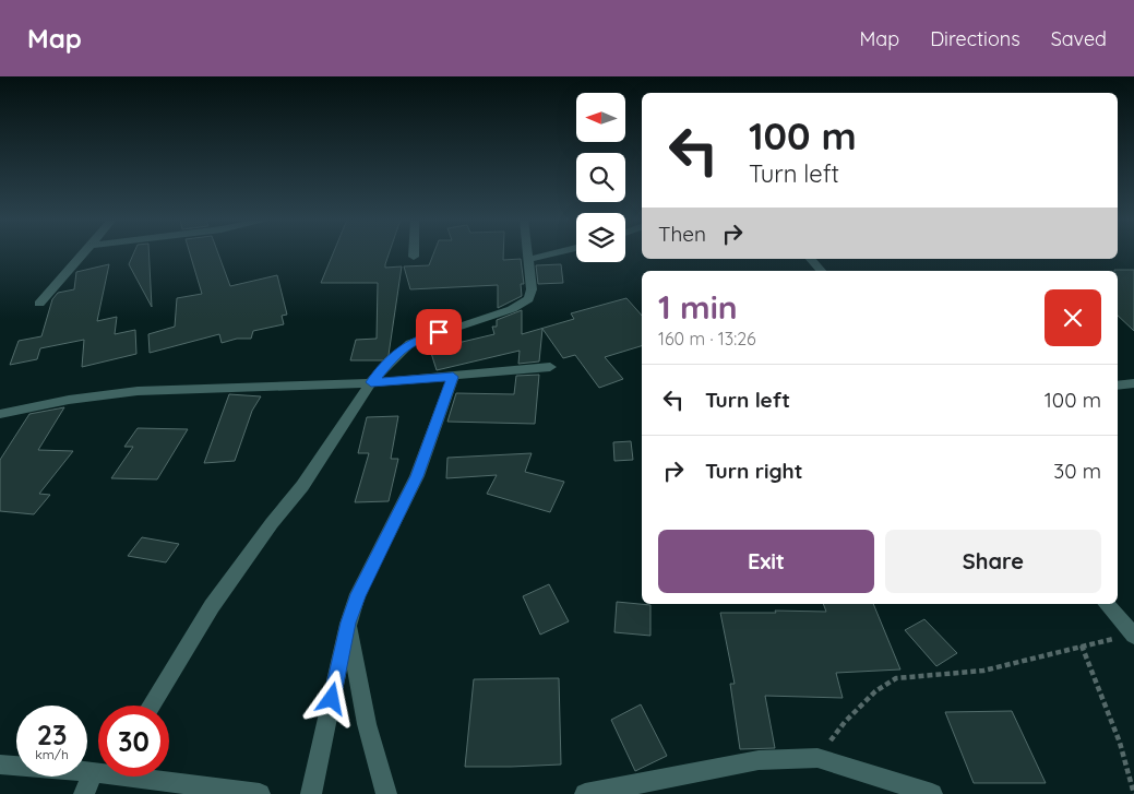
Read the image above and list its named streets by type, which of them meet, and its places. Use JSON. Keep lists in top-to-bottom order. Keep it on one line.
{"north":"left","page":{"header":"Map","nav":["Map","Directions","Saved"],"turn":["100 m","Turn left"],"then":"Then","heading":["1 min","160 m · 13:26"],"list":[{"name":"Turn left","value":"100 m"},{"name":"Turn right","value":"30 m"}],"buttons":["Exit","Share"],"speed":"23 km/h","limit":"30"}}
